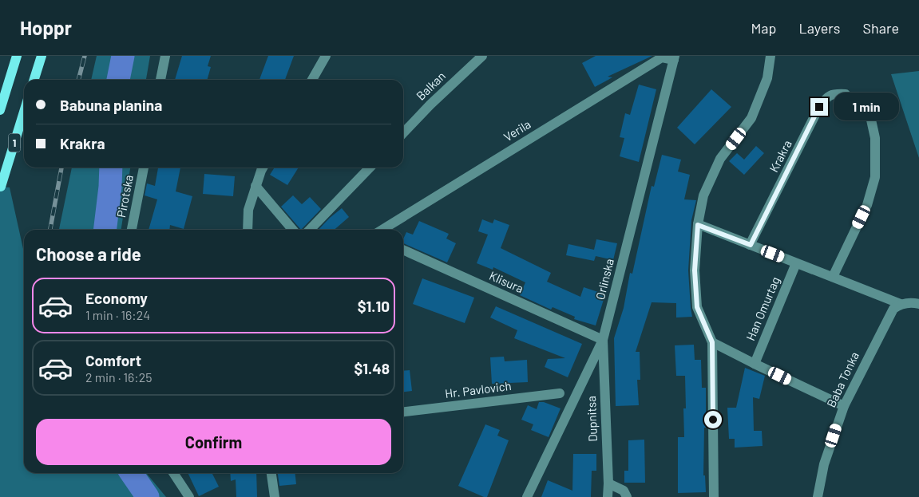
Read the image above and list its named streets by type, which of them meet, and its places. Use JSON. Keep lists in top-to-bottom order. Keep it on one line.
{"streets":{"main road":["1"],"street":["Balkan","Verila","Krakra","Pirotska","Orlinska","Klisura","Han Omurtag","Baba Tonka","Hr. Pavlovich","Dupnitsa"]},"crossings":[["Verila","Orlinska"],["Orlinska","Klisura"],["Orlinska","Dupnitsa"],["Klisura","Dupnitsa"]],"page":{"header":"Hoppr","nav":["Map","Layers","Share"],"banner":["Babuna planina","Krakra"],"bubble":"1 min","heading":"Choose a ride","list":[{"name":"Economy","note":"1 min · 16:24","value":"$1.10"},{"name":"Comfort","note":"2 min · 16:25","value":"$1.48"}],"buttons":"Confirm"}}
